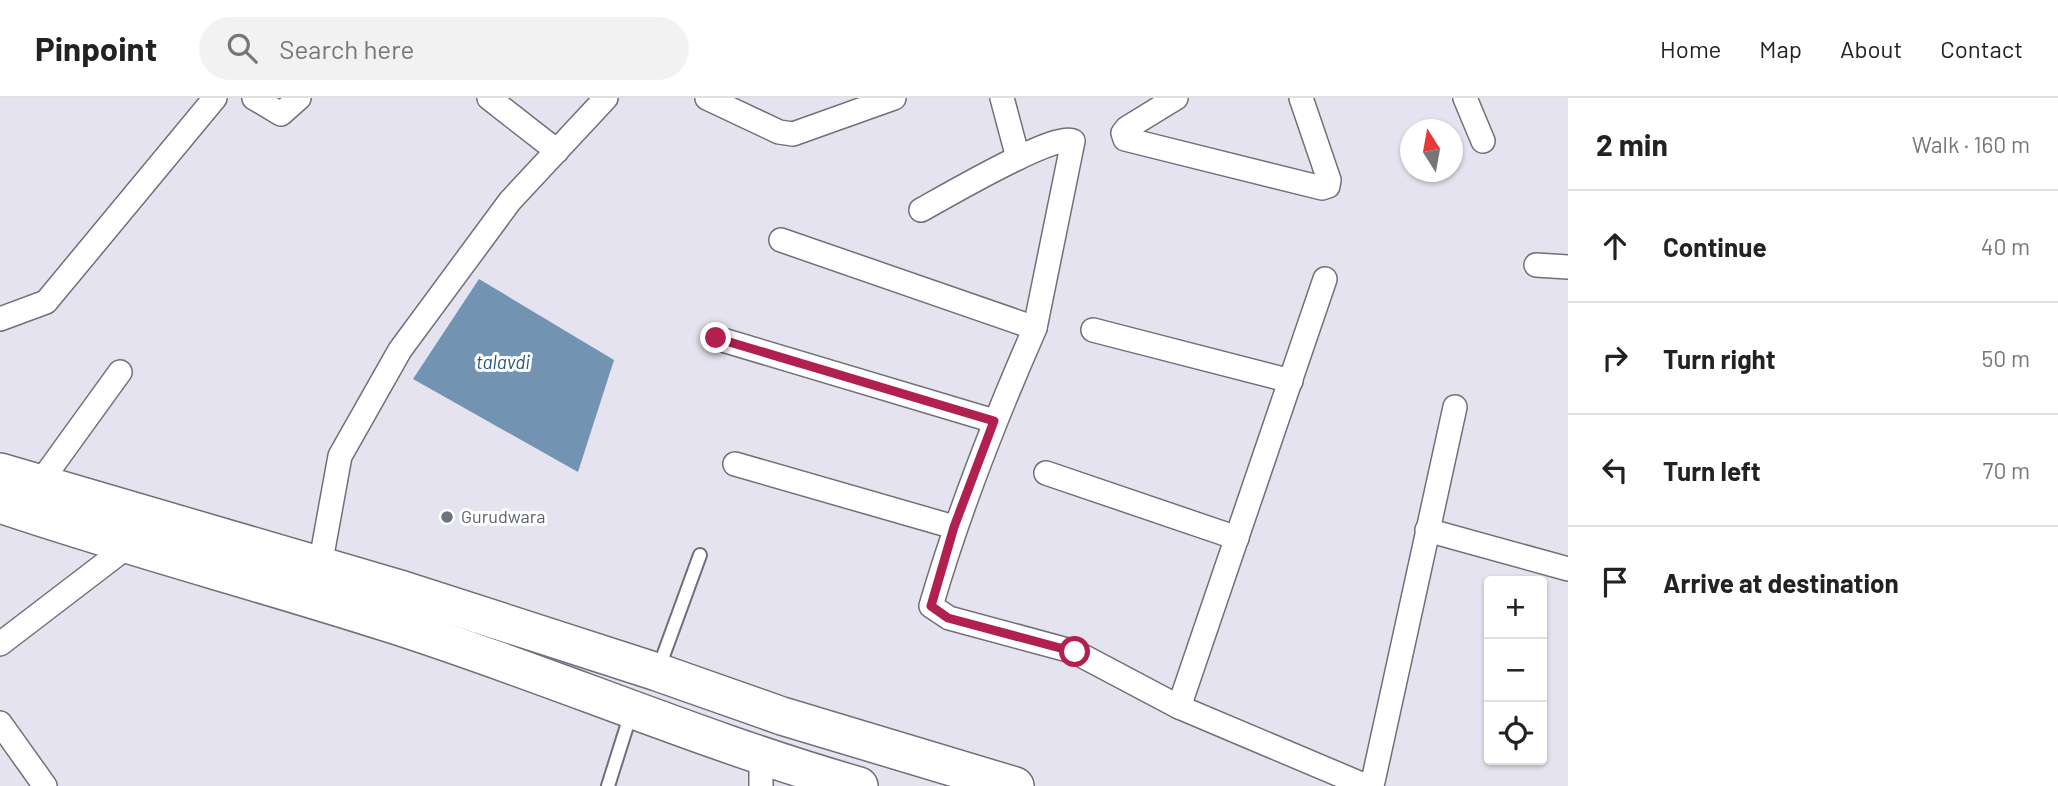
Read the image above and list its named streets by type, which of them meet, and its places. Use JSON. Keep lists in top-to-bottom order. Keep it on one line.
{"water":["talavdi"],"places":["Gurudwara"],"north":"top","page":{"header":"Pinpoint","search":"Search here","nav":["Home","Map","About","Contact"],"heading":["2 min","Walk · 160 m"],"list":[["Continue","40 m"],["Turn right","50 m"],["Turn left","70 m"],"Arrive at destination"],"map_buttons":["+","−"]}}
